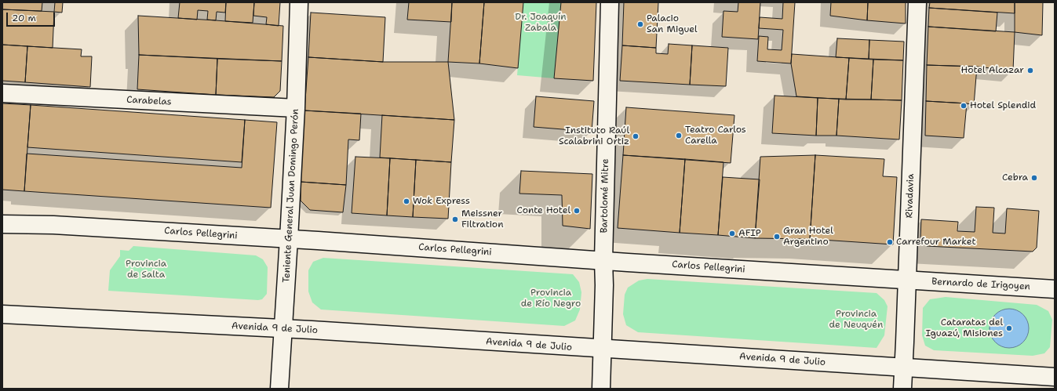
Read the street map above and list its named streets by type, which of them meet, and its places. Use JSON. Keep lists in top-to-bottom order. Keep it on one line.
{"streets":{"main road":["Carabelas","Teniente General Juan Domingo Perón","Bartolomé Mitre","Rivadavia","Carlos Pellegrini","Bernardo de Irigoyen","Avenida 9 de Julio"]},"crossings":[["Carabelas","Teniente General Juan Domingo Perón"],["Teniente General Juan Domingo Perón","Carlos Pellegrini"],["Teniente General Juan Domingo Perón","Avenida 9 de Julio"],["Bartolomé Mitre","Carlos Pellegrini"],["Bartolomé Mitre","Avenida 9 de Julio"],["Rivadavia","Carlos Pellegrini"],["Rivadavia","Bernardo de Irigoyen"],["Rivadavia","Avenida 9 de Julio"],["Carlos Pellegrini","Bernardo de Irigoyen"]],"parks":["Dr. Joaquín Zabala","Provincia de Salta","Provincia de Río Negro","Provincia de Neuquén"],"places":["Palacio San Miguel","Hotel Alcazar","Hotel Splendid","Teatro Carlos Carella","Instituto Raúl Scalabrini Ortiz","Cebra","Wok Express","Conte Hotel","Meissner Filtration","AFIP","Gran Hotel Argentino","Carrefour Market","Cataratas del Iguazú, Misiones"],"scale_bar":"20 m"}
